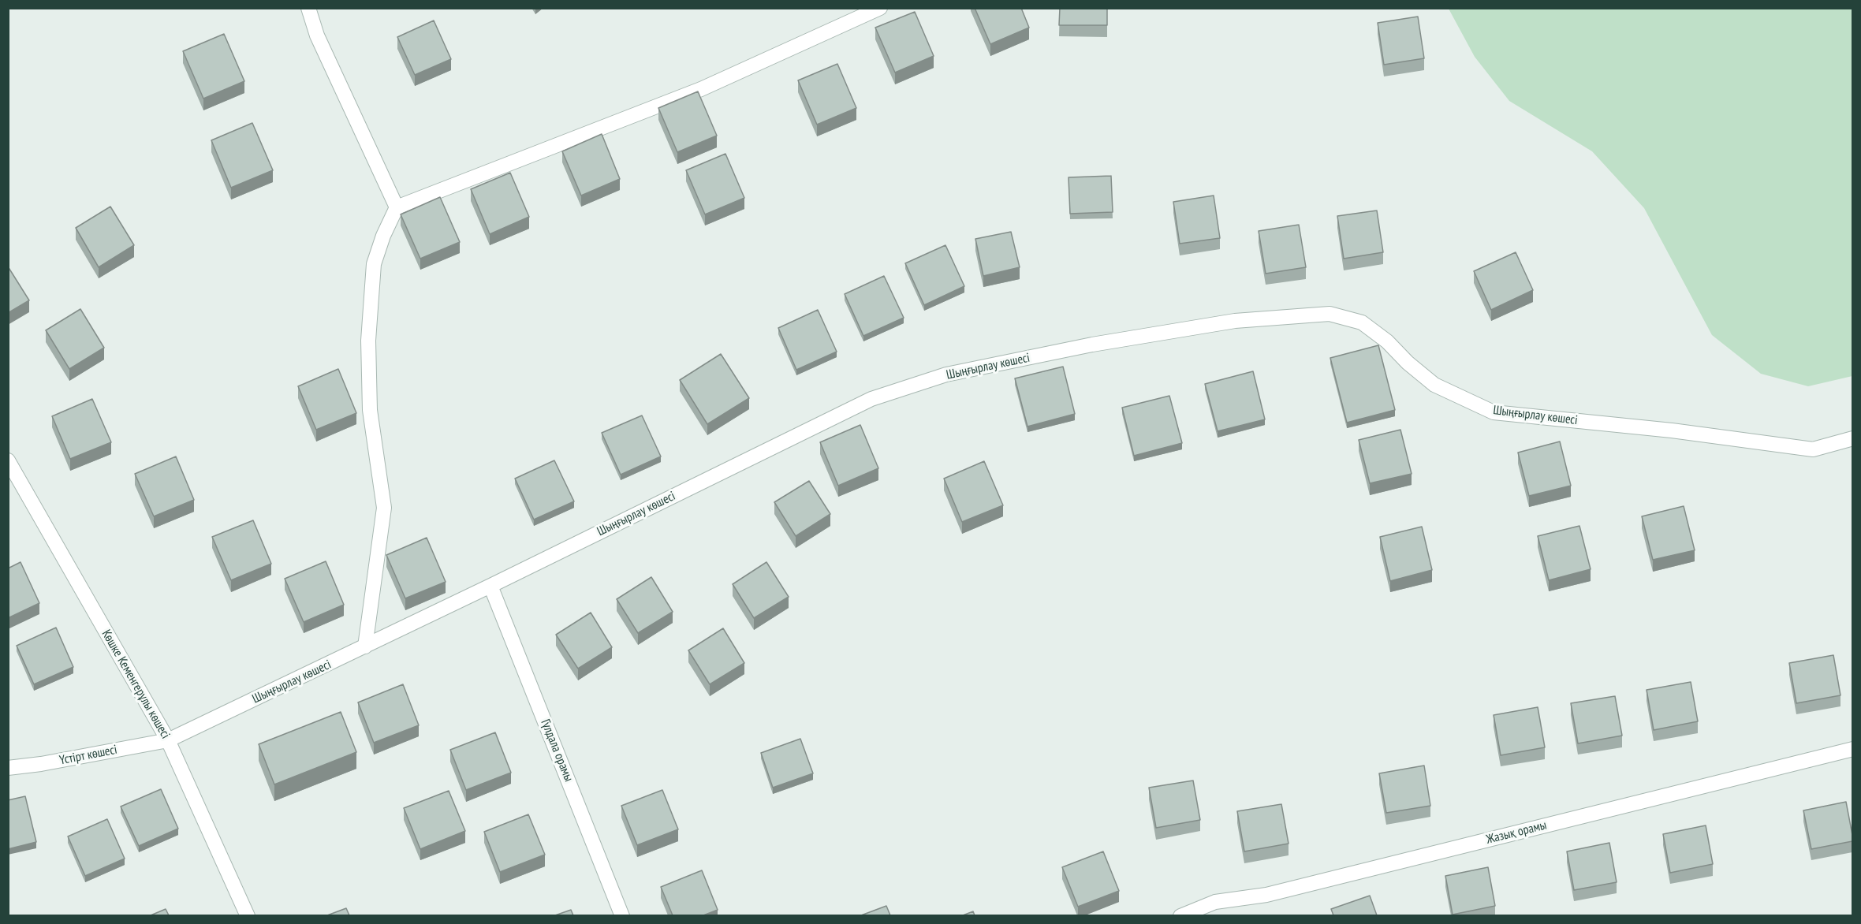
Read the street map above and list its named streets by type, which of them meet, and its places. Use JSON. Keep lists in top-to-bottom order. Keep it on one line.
{"streets":{"street":["Шыңғырлау көшесі","Көшке Кеменгерұлы көшесі","Гүлдала орамы","Үстірт көшесі","Жазық орамы"]},"crossings":[["Шыңғырлау көшесі","Көшке Кеменгерұлы көшесі"],["Шыңғырлау көшесі","Гүлдала орамы"],["Шыңғырлау көшесі","Үстірт көшесі"],["Көшке Кеменгерұлы көшесі","Үстірт көшесі"]]}
